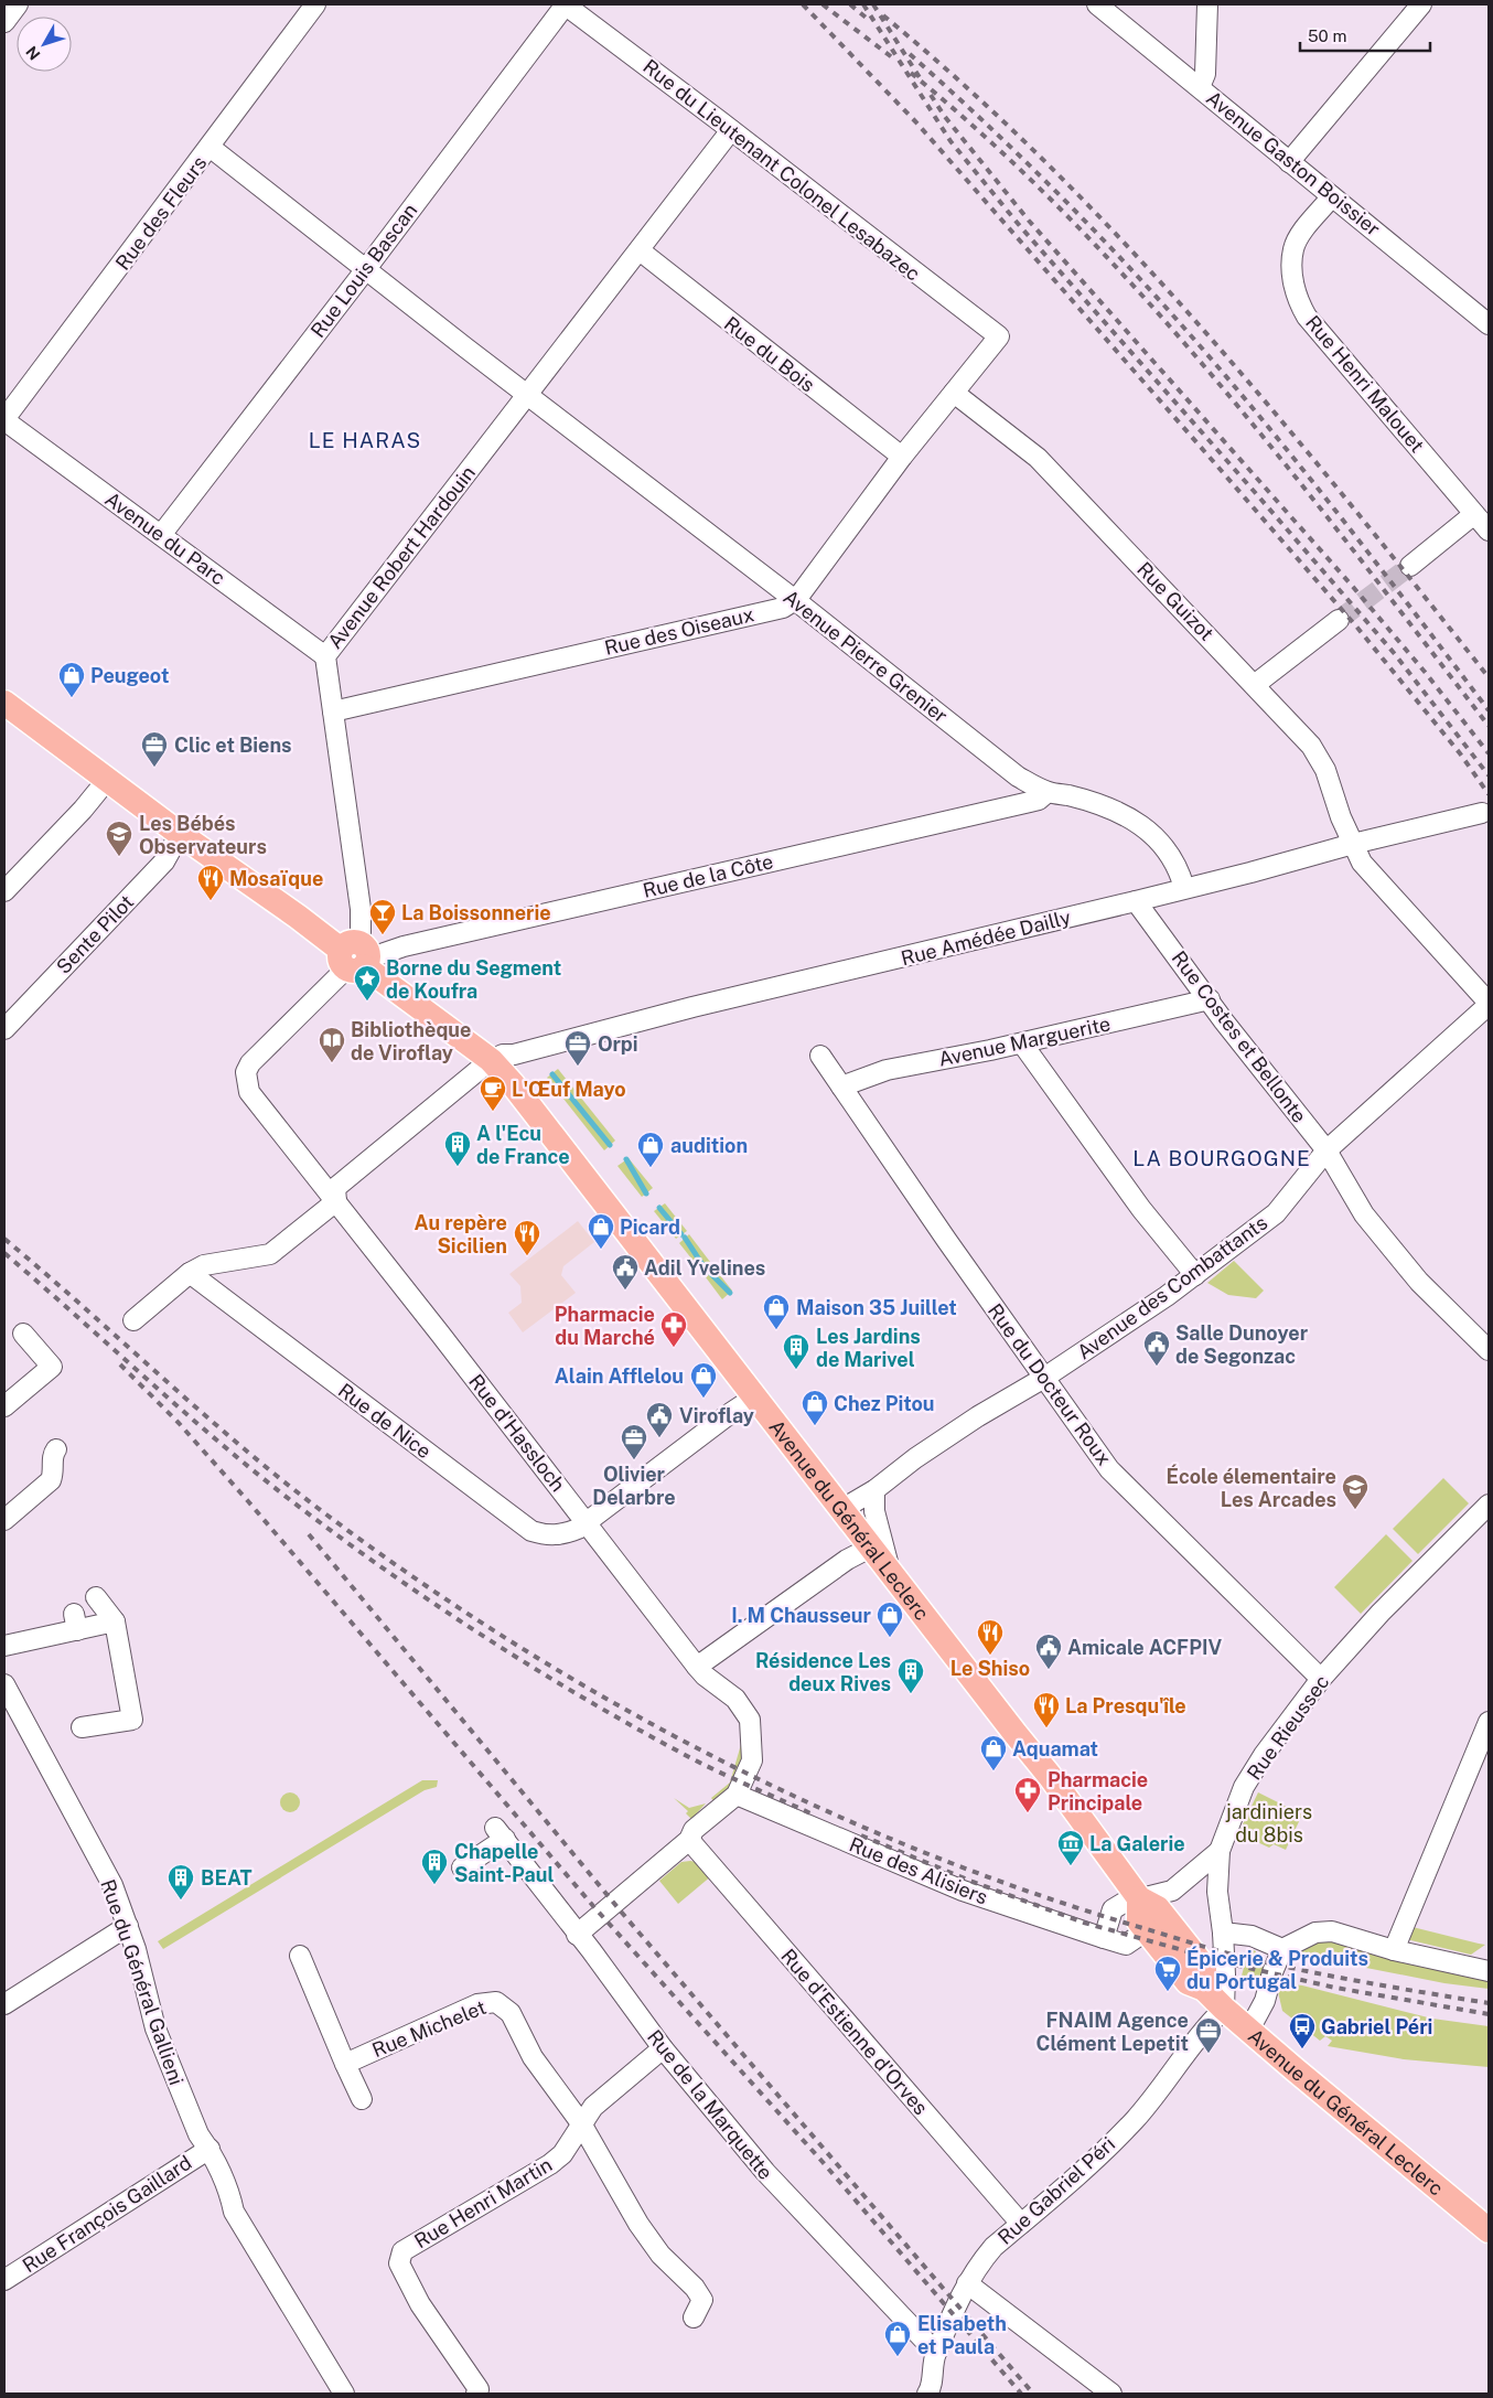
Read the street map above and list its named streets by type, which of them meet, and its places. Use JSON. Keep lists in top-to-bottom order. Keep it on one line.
{"streets":{"main road":["Avenue du Général Leclerc"],"street":["Avenue Gaston Boissier","Rue du Lieutenant Colonel Lesabazec","Rue des Fleurs","Rue Louis Bascan","Rue du Bois","Rue Henri Malouet","Avenue du Parc","Avenue Robert Hardouin","Rue Guizot","Rue des Oiseaux","Avenue Pierre Grenier","Rue de la Côte","Sente Pilot","Rue Amédée Dailly","Rue Costes et Bellonte","Avenue Marguerite","Avenue des Combattants","Rue du Docteur Roux","Rue de Nice","Rue d'Hassloch","Rue Rieussec","Rue des Alisiers","Rue du Général Gallieni","Rue Michelet","Rue d'Estienne d'Orves","Rue de la Marquette","Rue Gabriel Péri","Rue Henri Martin","Rue François Gaillard"]},"crossings":[["Avenue Gaston Boissier","Rue Henri Malouet"],["Rue du Lieutenant Colonel Lesabazec","Rue Louis Bascan"],["Rue du Lieutenant Colonel Lesabazec","Rue Guizot"],["Rue des Fleurs","Avenue du Parc"],["Rue Louis Bascan","Avenue du Parc"],["Rue Louis Bascan","Avenue Pierre Grenier"],["Rue du Bois","Avenue Robert Hardouin"],["Avenue du Parc","Avenue Robert Hardouin"],["Avenue Robert Hardouin","Rue des Oiseaux"],["Avenue Robert Hardouin","Avenue Pierre Grenier"],["Avenue Robert Hardouin","Rue de la Côte"],["Avenue Robert Hardouin","Rue d'Hassloch"],["Avenue Robert Hardouin","Avenue du Général Leclerc"],["Rue Guizot","Rue Amédée Dailly"],["Rue Guizot","Avenue des Combattants"],["Rue des Oiseaux","Avenue Pierre Grenier"],["Avenue Pierre Grenier","Rue de la Côte"],["Avenue Pierre Grenier","Rue Amédée Dailly"],["Rue de la Côte","Rue d'Hassloch"],["Rue de la Côte","Avenue du Général Leclerc"],["Sente Pilot","Avenue du Général Leclerc"],["Rue Amédée Dailly","Rue Costes et Bellonte"],["Rue Amédée Dailly","Avenue du Général Leclerc"],["Rue Costes et Bellonte","Avenue Marguerite"],["Rue Costes et Bellonte","Avenue des Combattants"],["Avenue Marguerite","Rue du Docteur Roux"],["Avenue des Combattants","Rue du Docteur Roux"],["Avenue des Combattants","Avenue du Général Leclerc"],["Rue du Docteur Roux","Rue Rieussec"],["Rue de Nice","Rue d'Hassloch"],["Rue de Nice","Avenue du Général Leclerc"],["Rue d'Hassloch","Avenue du Général Leclerc"],["Avenue du Général Leclerc","Rue Rieussec"],["Avenue du Général Leclerc","Rue des Alisiers"],["Avenue du Général Leclerc","Rue Gabriel Péri"],["Rue Rieussec","Rue Gabriel Péri"],["Rue du Général Gallieni","Rue François Gaillard"],["Rue Michelet","Rue Henri Martin"],["Rue d'Estienne d'Orves","Rue Gabriel Péri"],["Rue de la Marquette","Rue Gabriel Péri"],["Rue de la Marquette","Rue Henri Martin"]],"districts":["LE HARAS","LA BOURGOGNE"],"parks":["jardiniers du 8bis"],"places":{"shop":["Peugeot","audition","Picard","Maison 35 Juillet","Alain Afflelou","Chez Pitou","I. M Chausseur","Aquamat","Elisabeth et Paula"],"office":["Clic et Biens","Orpi","Olivier Delarbre","FNAIM Agence Clément Lepetit"],"school or university":["Les Bébés Observateurs","École élementaire Les Arcades"],"restaurant":["Mosaïque","Au repère Sicilien","Le Shiso","La Presqu'île"],"bar":["La Boissonnerie"],"place":["Borne du Segment de Koufra"],"library":["Bibliothèque de Viroflay"],"cafe":["L'Œuf Mayo"],"building":["A l'Ecu de France","Les Jardins de Marivel","Résidence Les deux Rives","Chapelle Saint-Paul","BEAT"],"public building":["Adil Yvelines","Salle Dunoyer de Segonzac","Viroflay","Amicale ACFPIV"],"pharmacy":["Pharmacie du Marché","Pharmacie Principale"],"museum":["La Galerie"],"supermarket":["Épicerie & Produits du Portugal"],"bus stop":["Gabriel Péri"]},"scale_bar":"50 m","north":"bottom left"}
